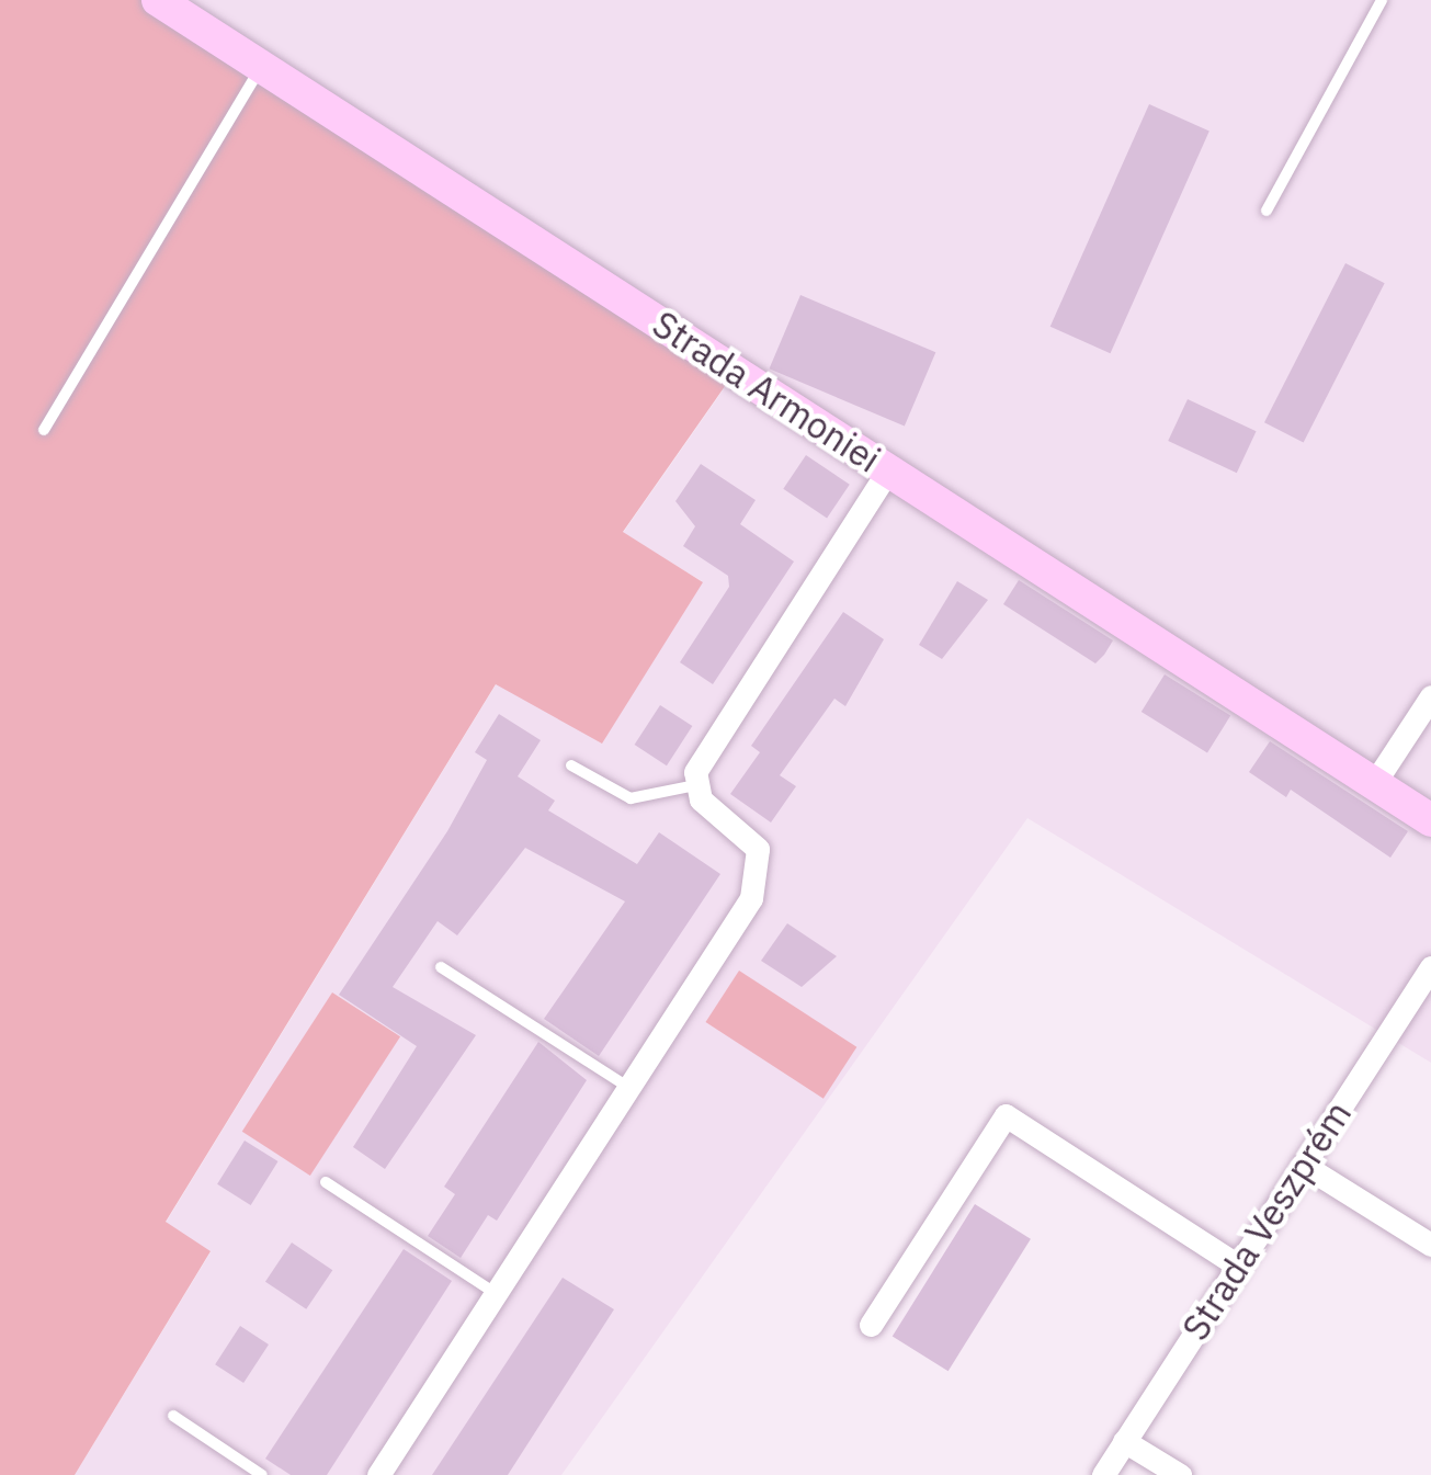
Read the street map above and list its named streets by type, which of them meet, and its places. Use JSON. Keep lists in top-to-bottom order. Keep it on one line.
{"streets":{"street":["Strada Armoniei","Strada Veszprém"]}}
